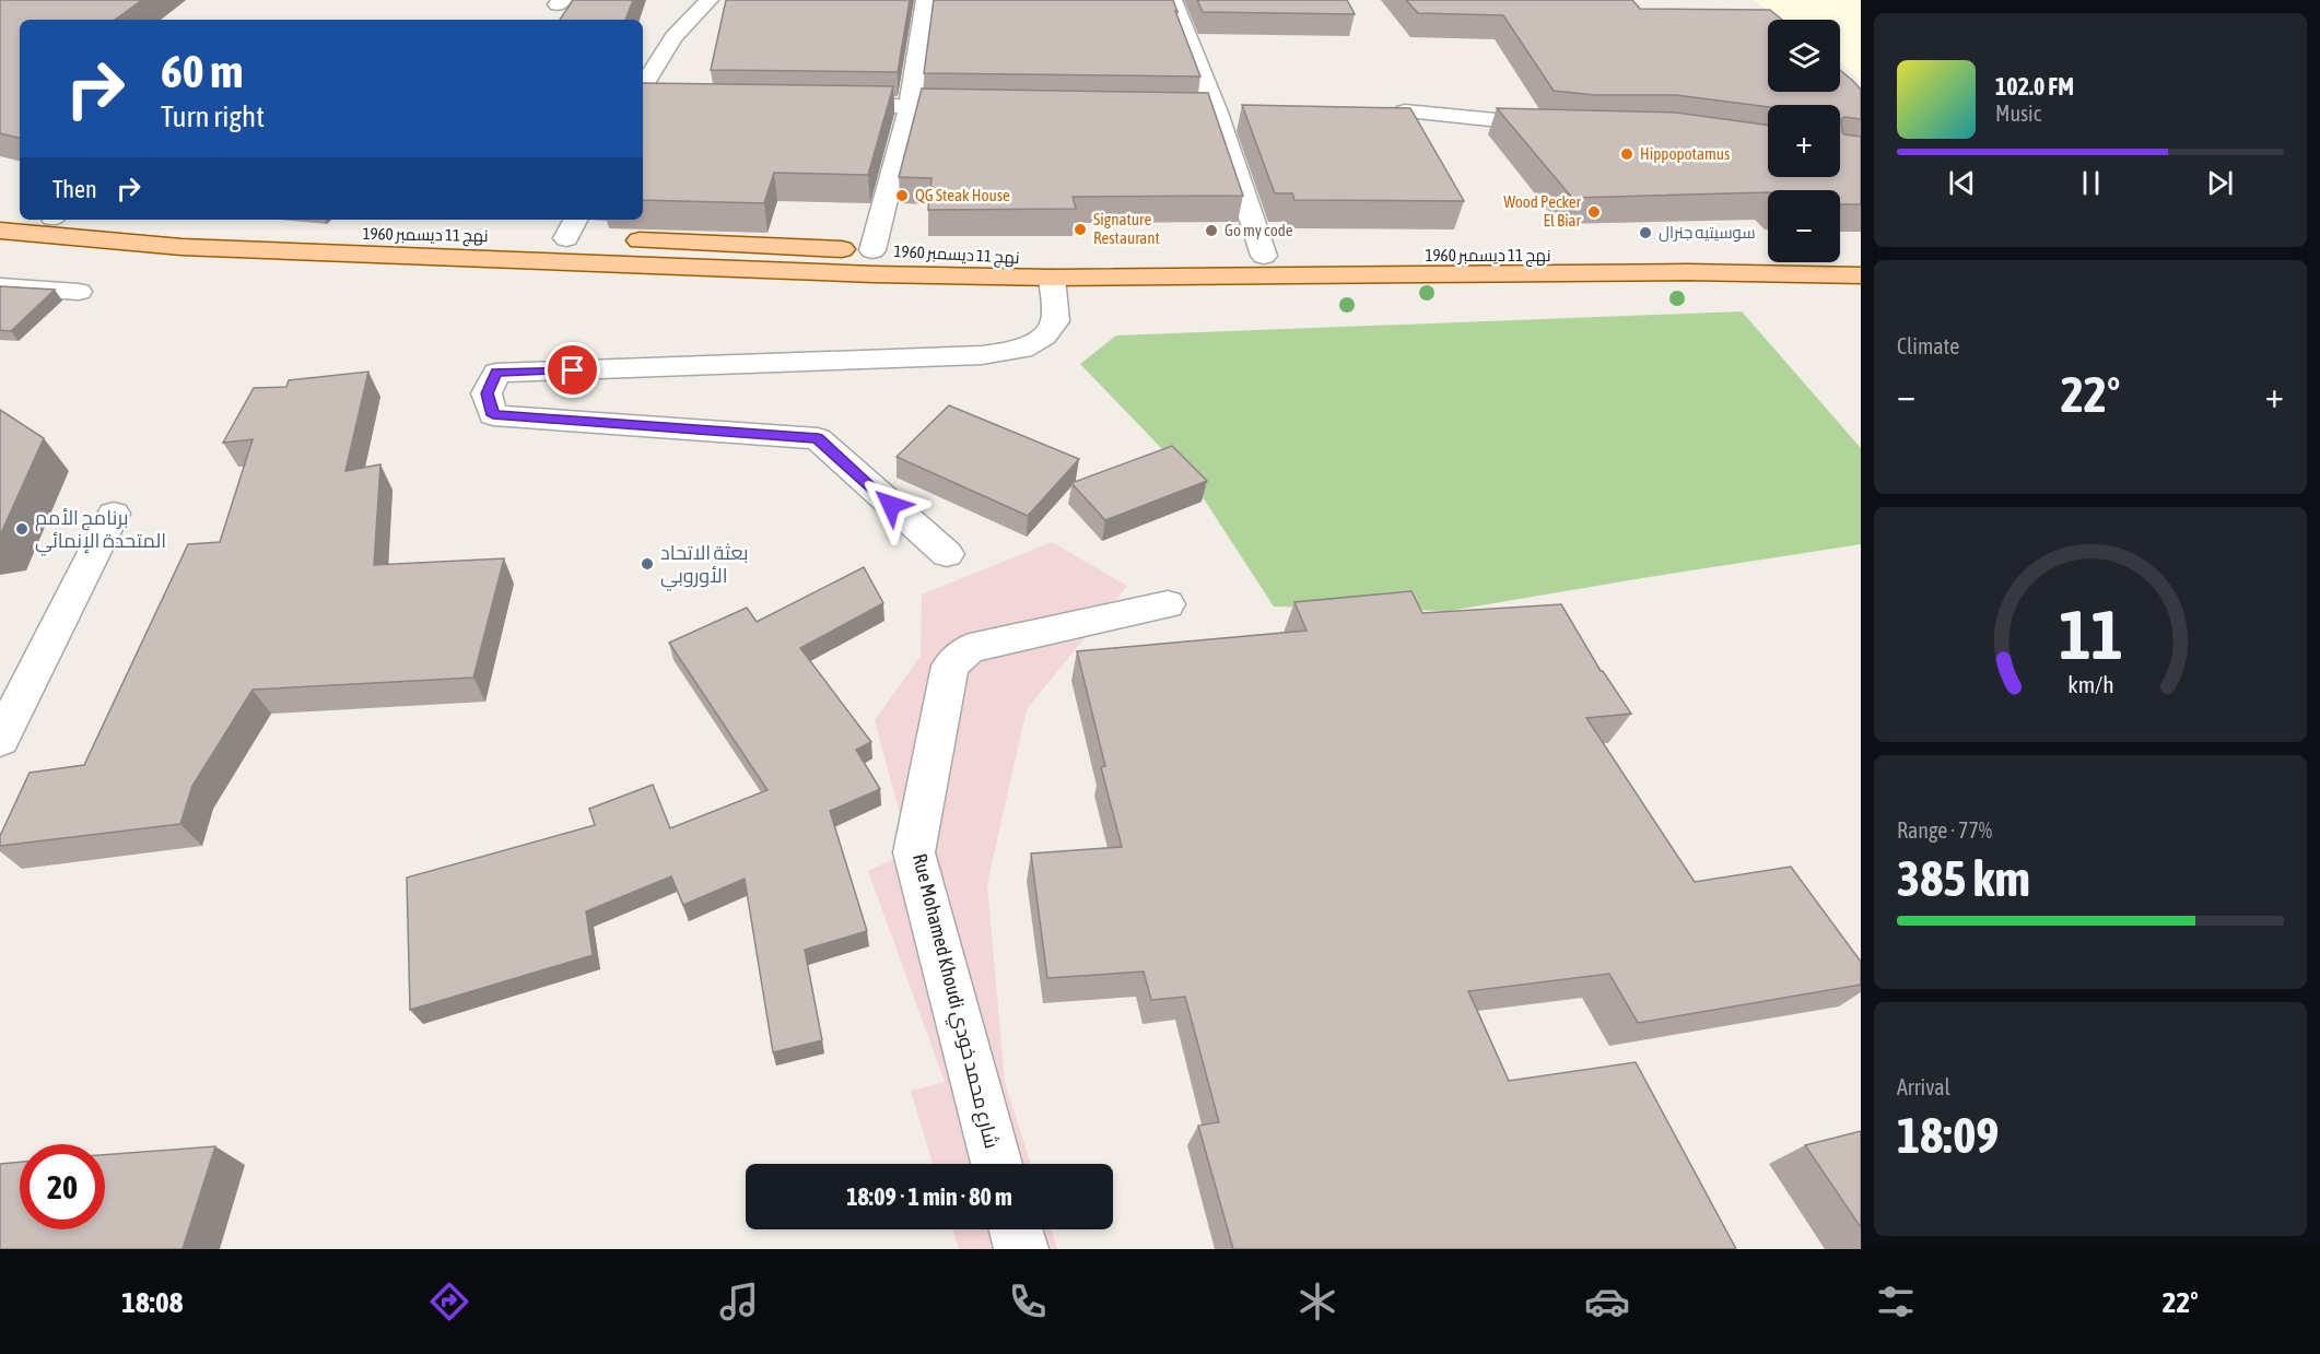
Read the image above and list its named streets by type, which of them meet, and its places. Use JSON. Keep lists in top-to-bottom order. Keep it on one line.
{"streets":{"main road":["نهج 11 ديسمبر 1960"],"street":["Rue Mohamed Khoudi شارع محمد خودي"]},"places":["Hippopotamus","QG Steak House","Wood Pecker El Biar","Signature Restaurant","Go my code","سوسيتيه جنرال","برنامج الأمم المتحدة الإنمائي","بعثة الاتحاد الأوروبي"],"page":{"map_buttons":["+","−"],"turn":["60 m","Turn right"],"song":["102.0 FM","Music"],"then":"Then","tile":["Climate",["Range · 77%","385 km"],["Arrival","18:09"]],"heat":["−","22°","+"],"limit":"20","trip":"18:09 · 1 min · 80 m","tabs":["18:08","22°"],"gauge":["11","km/h"]}}
